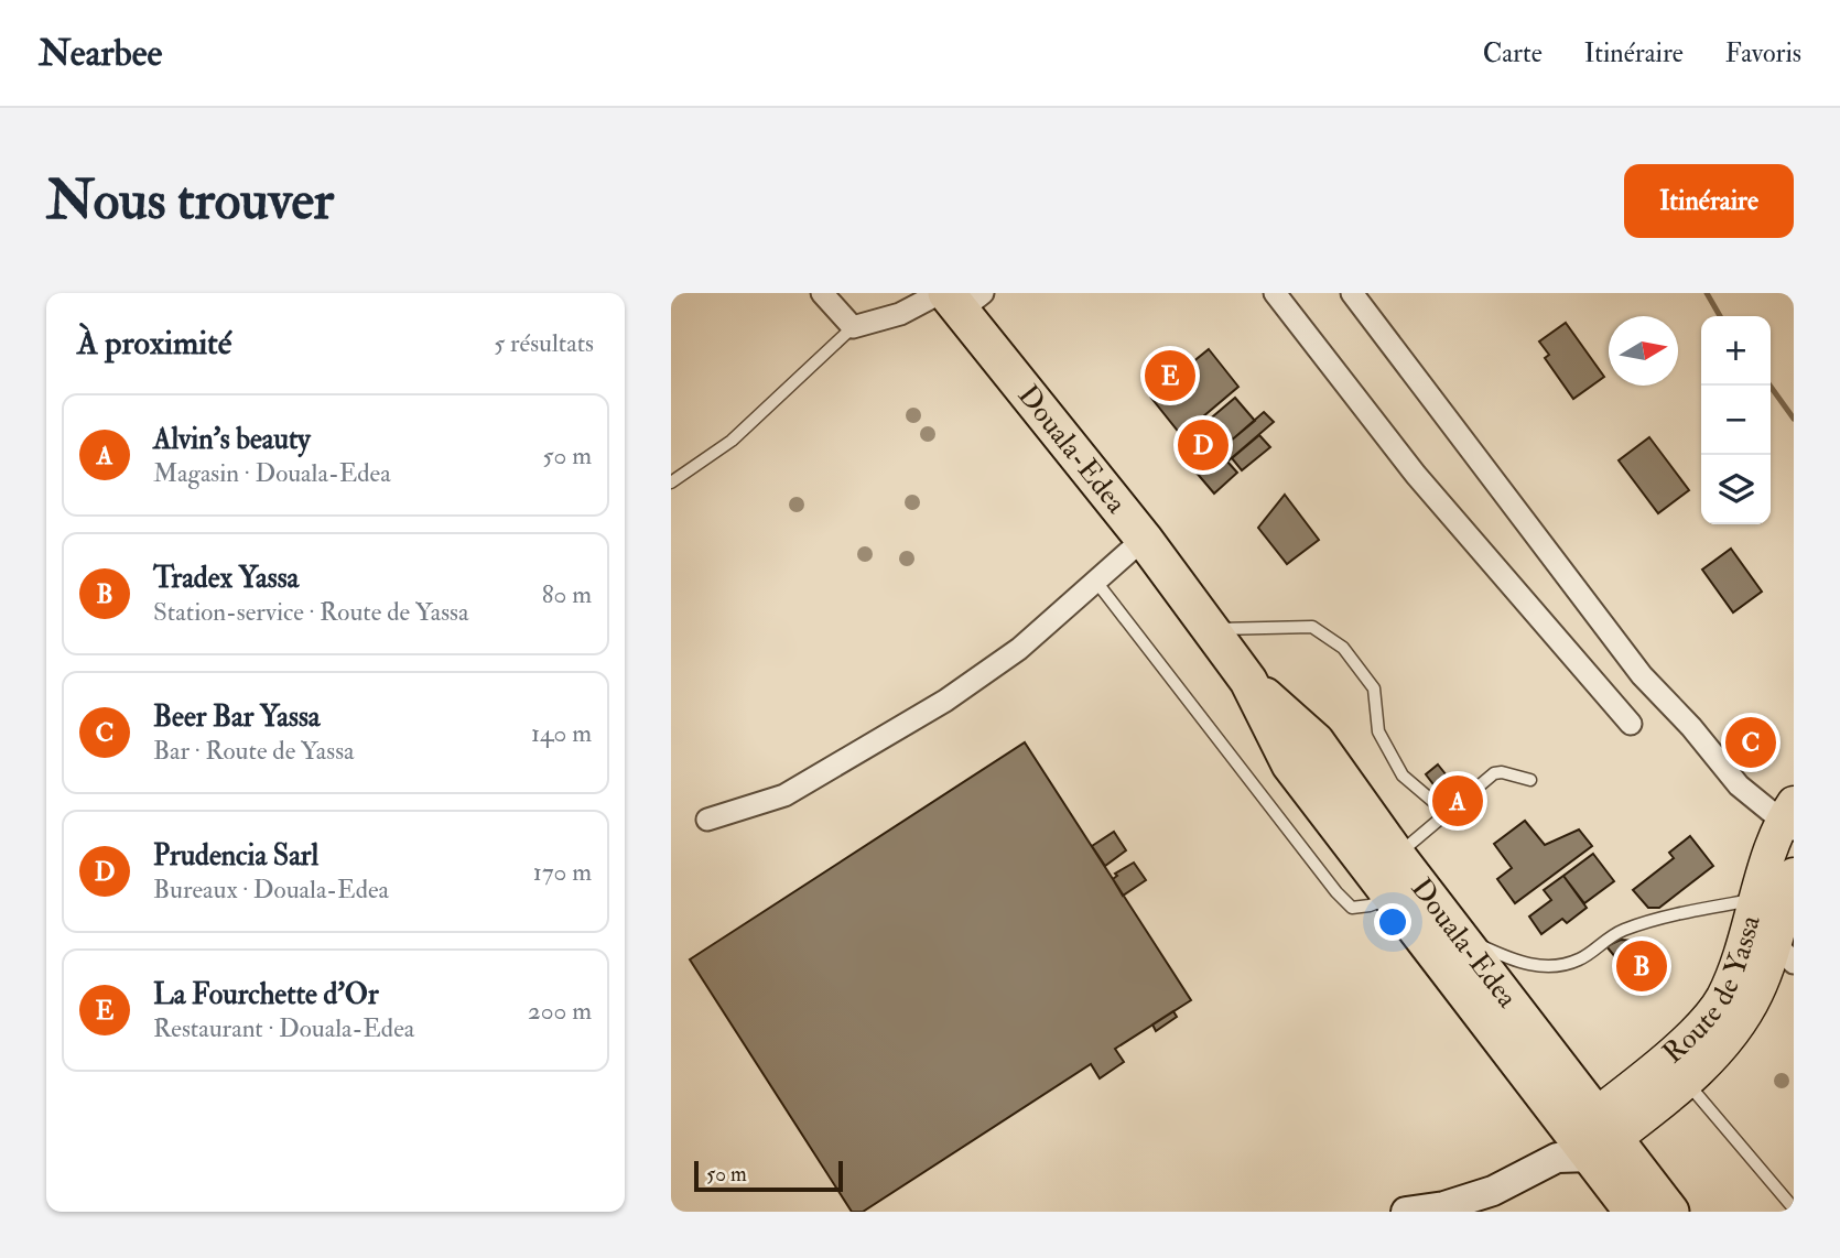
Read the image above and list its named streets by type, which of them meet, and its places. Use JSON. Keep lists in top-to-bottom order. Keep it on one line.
{"streets":{"highway":["Douala-Edea"],"main road":["Route de Yassa"]},"crossings":[["Douala-Edea","Route de Yassa"]],"scale_bar":"50 m","north":"right","page":{"header":"Nearbee","nav":["Carte","Itinéraire","Favoris"],"buttons":"Itinéraire","title":"Nous trouver","heading":["À proximité","5 résultats"],"map_buttons":["+","−"],"pins":["E","D","C","A","B"],"list":[{"mark":"A","name":"Alvin's beauty","note":"Magasin · Douala-Edea","value":"50 m"},{"mark":"B","name":"Tradex Yassa","note":"Station-service · Route de Yassa","value":"80 m"},{"mark":"C","name":"Beer Bar Yassa","note":"Bar · Route de Yassa","value":"140 m"},{"mark":"D","name":"Prudencia Sarl","note":"Bureaux · Douala-Edea","value":"170 m"},{"mark":"E","name":"La Fourchette d'Or","note":"Restaurant · Douala-Edea","value":"200 m"}],"scale":"50 m"}}
